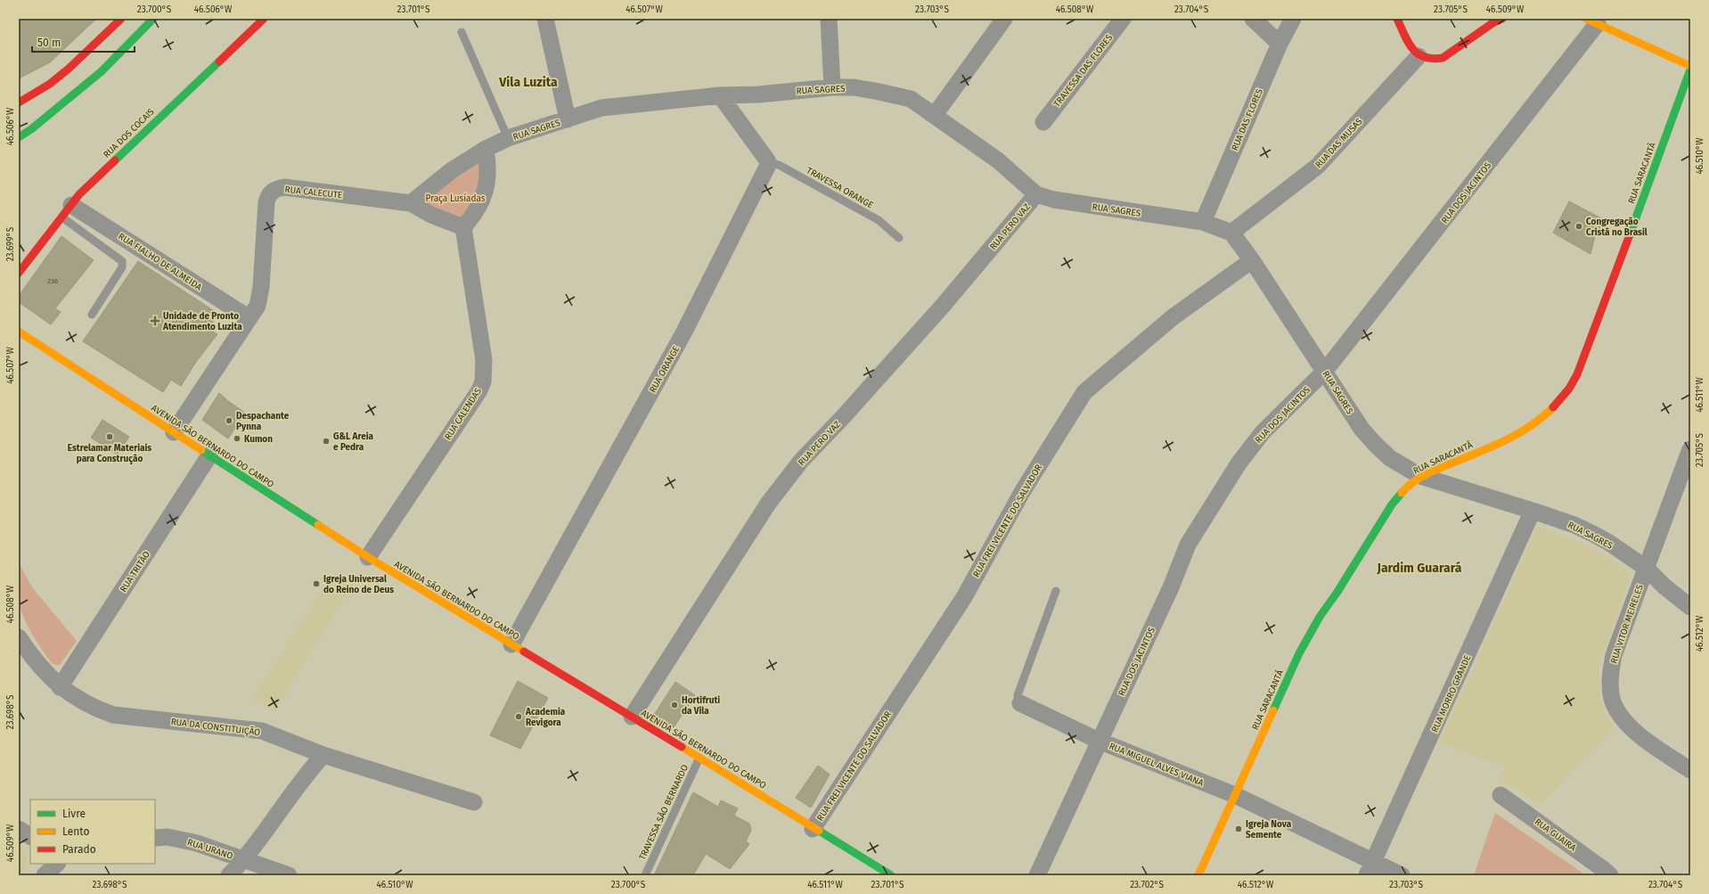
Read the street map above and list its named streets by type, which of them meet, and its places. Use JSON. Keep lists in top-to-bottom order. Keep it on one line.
{"streets":{"street":["TRAVESSA DAS FLORES","RUA SAGRES","RUA DAS FLORES","RUA DOS COCAIS","RUA DAS MUSAS","RUA SARACANTÃ","RUA CALECUTE","RUA DOS JACINTOS","RUA PERO VAZ","RUA FIALHO DE ALMEIDA","RUA ORANGE","RUA CALENDAS","AVENIDA SÃO BERNARDO DO CAMPO","RUA FREI VICENTE DO SALVADOR","RUA TRITÃO","RUA VITOR MEIRELES","RUA MORRO GRANDE","RUA DA CONSTITUIÇÃO","RUA MIGUEL ALVES VIANA","RUA GUAIRA","RUA URANO"],"lane":["TRAVESSA ORANGE","TRAVESSA SÃO BERNARDO"]},"crossings":[["RUA SAGRES","RUA DAS FLORES"],["RUA SAGRES","RUA DAS MUSAS"],["RUA SAGRES","RUA SARACANTÃ"],["RUA SAGRES","RUA DOS JACINTOS"],["RUA SAGRES","RUA PERO VAZ"],["RUA SAGRES","RUA FREI VICENTE DO SALVADOR"],["RUA SAGRES","RUA VITOR MEIRELES"],["RUA SAGRES","RUA MORRO GRANDE"],["RUA DOS COCAIS","RUA FIALHO DE ALMEIDA"],["RUA SARACANTÃ","RUA MIGUEL ALVES VIANA"],["TRAVESSA ORANGE","RUA ORANGE"],["RUA CALECUTE","RUA FIALHO DE ALMEIDA"],["RUA CALECUTE","AVENIDA SÃO BERNARDO DO CAMPO"],["RUA DOS JACINTOS","RUA MIGUEL ALVES VIANA"],["RUA PERO VAZ","AVENIDA SÃO BERNARDO DO CAMPO"],["RUA ORANGE","AVENIDA SÃO BERNARDO DO CAMPO"],["RUA CALENDAS","AVENIDA SÃO BERNARDO DO CAMPO"],["AVENIDA SÃO BERNARDO DO CAMPO","RUA FREI VICENTE DO SALVADOR"],["AVENIDA SÃO BERNARDO DO CAMPO","RUA TRITÃO"],["AVENIDA SÃO BERNARDO DO CAMPO","TRAVESSA SÃO BERNARDO"],["RUA TRITÃO","RUA DA CONSTITUIÇÃO"],["RUA MORRO GRANDE","RUA MIGUEL ALVES VIANA"]],"districts":["Vila Luzita","Jardim Guarará"],"parks":["Praça Lusíadas"],"places":{"other":["Congregação Cristã no Brasil","Despachante Pynna","Estrelamar Materiais para Construção","Kumon","G&L Areia e Pedra","Igreja Universal do Reino de Deus","Hortifruti da Vila","Academia Revigora","Igreja Nova Semente"],"health":["Unidade de Pronto Atendimento Luzita"]},"house_numbers":["236"],"legend":["Livre","Lento","Parado"],"scale_bar":"50 m","coordinates":["23.700°S","46.506°W","23.701°S","46.507°W","23.703°S","46.508°W","23.704°S","23.705°S","46.509°W","46.510°W","23.699°S","46.511°W","46.512°W","23.698°S","23.702°S"]}
